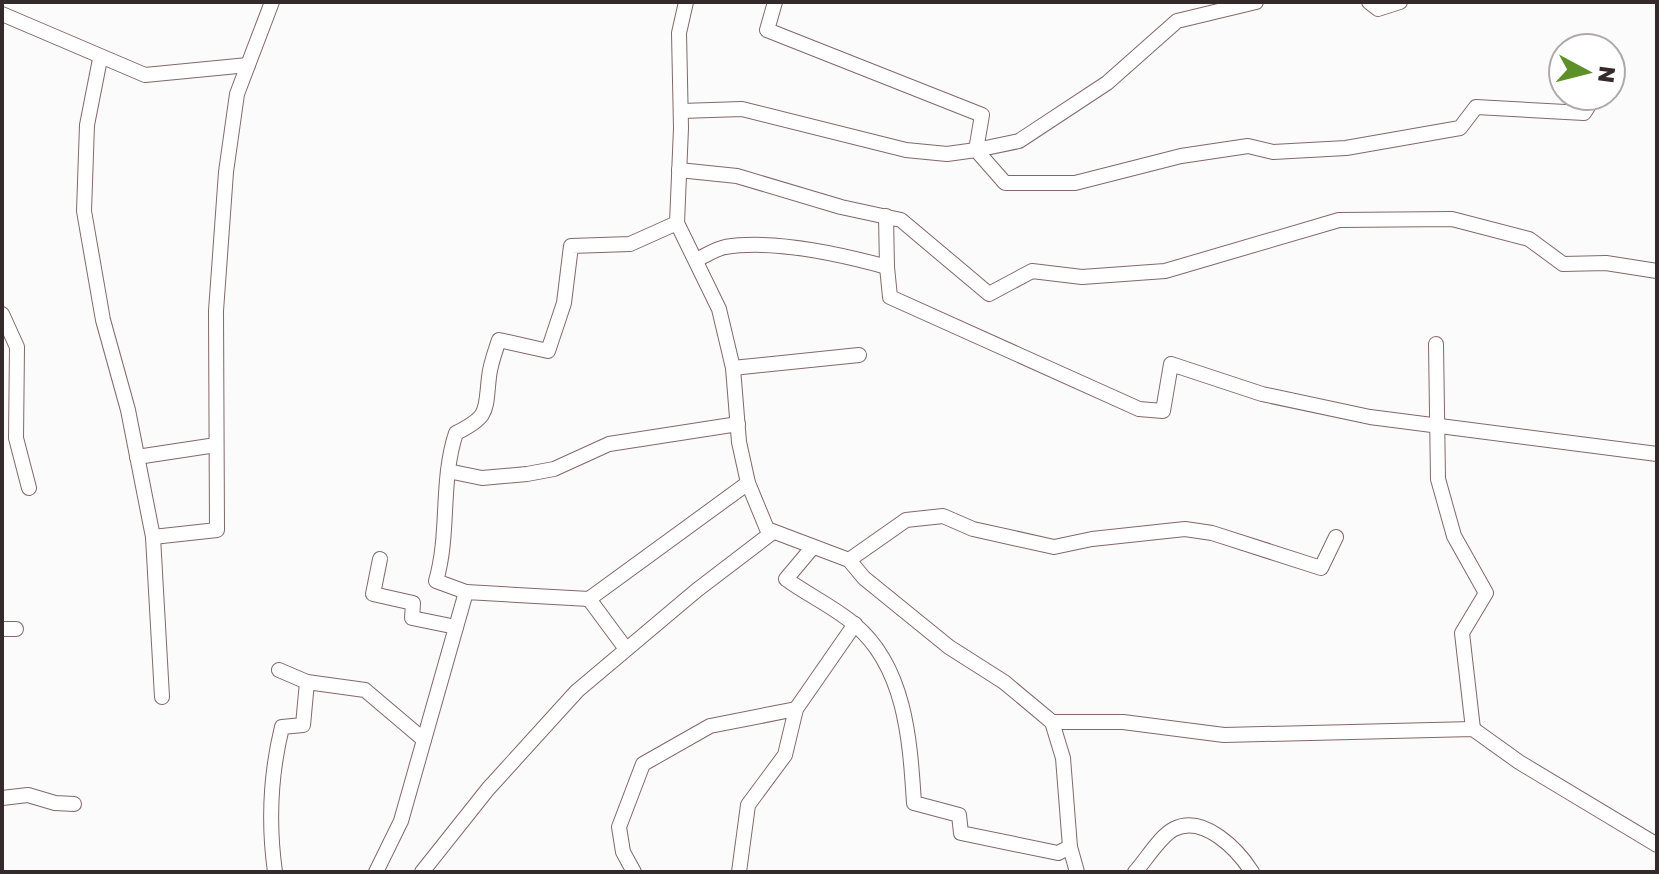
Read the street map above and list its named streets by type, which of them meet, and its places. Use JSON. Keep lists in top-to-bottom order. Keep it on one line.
{"north":"right"}
